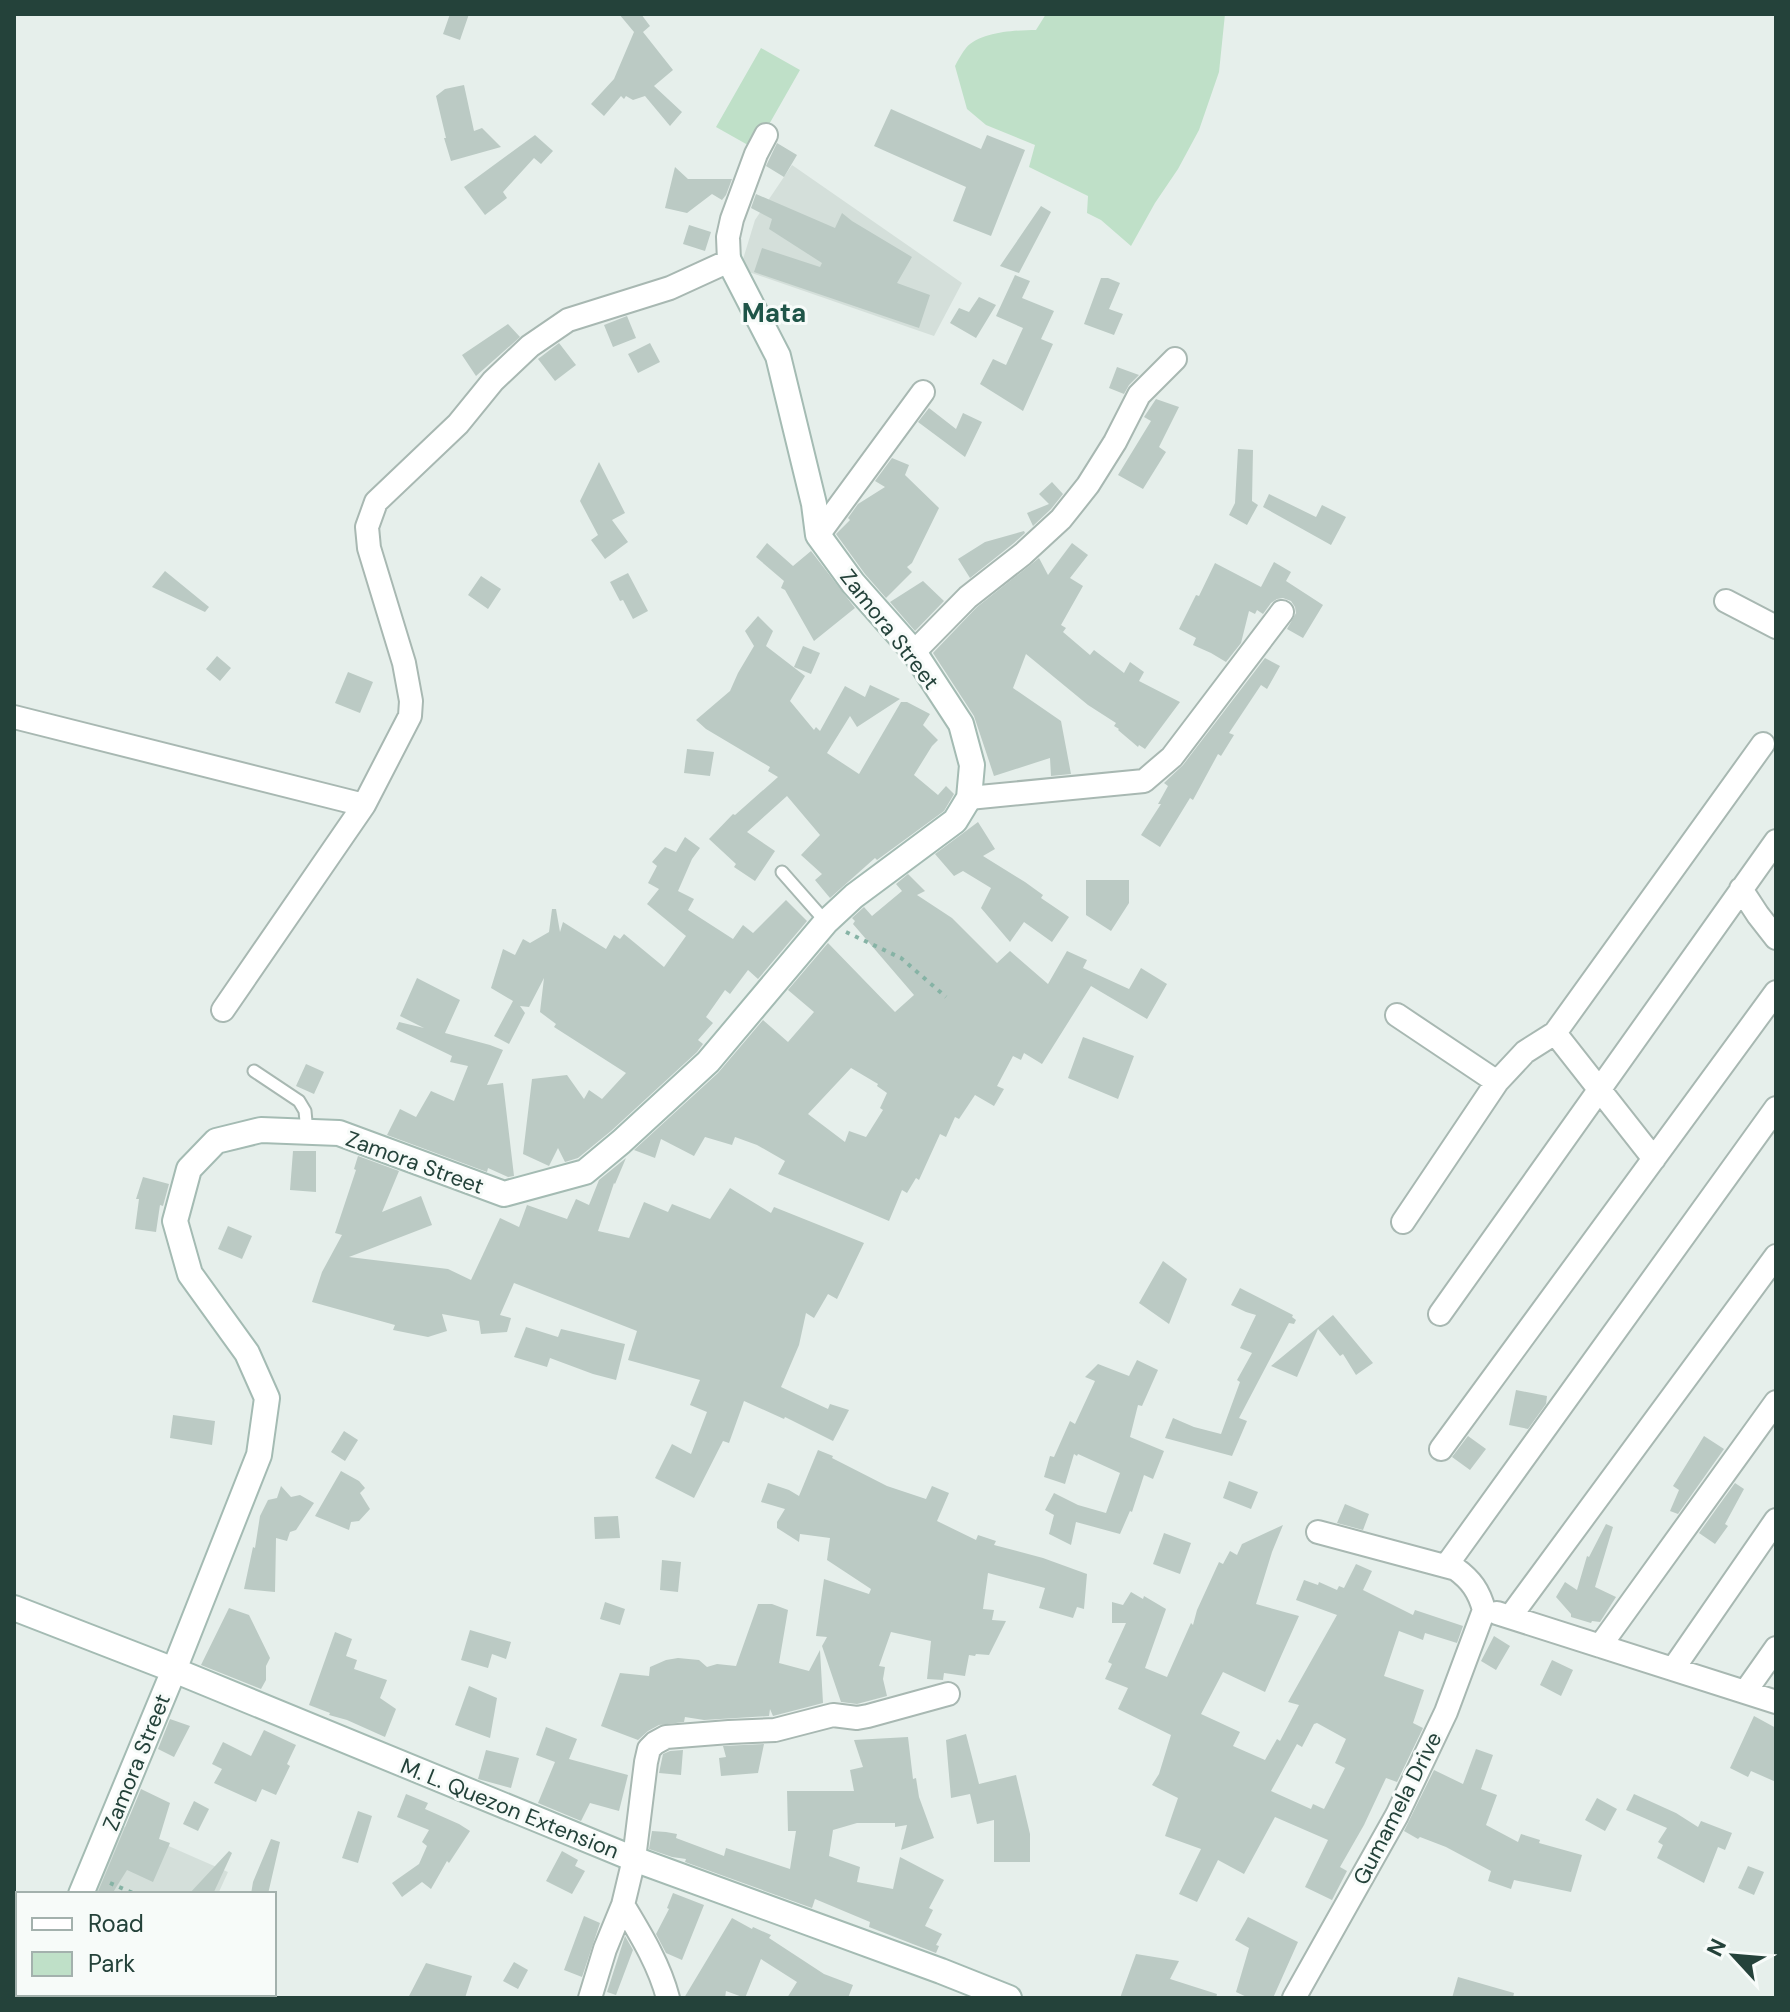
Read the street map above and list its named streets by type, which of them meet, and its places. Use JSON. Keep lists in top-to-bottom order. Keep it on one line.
{"streets":{"street":["Zamora Street","M. L. Quezon Extension","Gumamela Drive"]},"crossings":[["Zamora Street","M. L. Quezon Extension"]],"districts":["Mata"],"legend":["Road","Park"],"north":"top left"}
